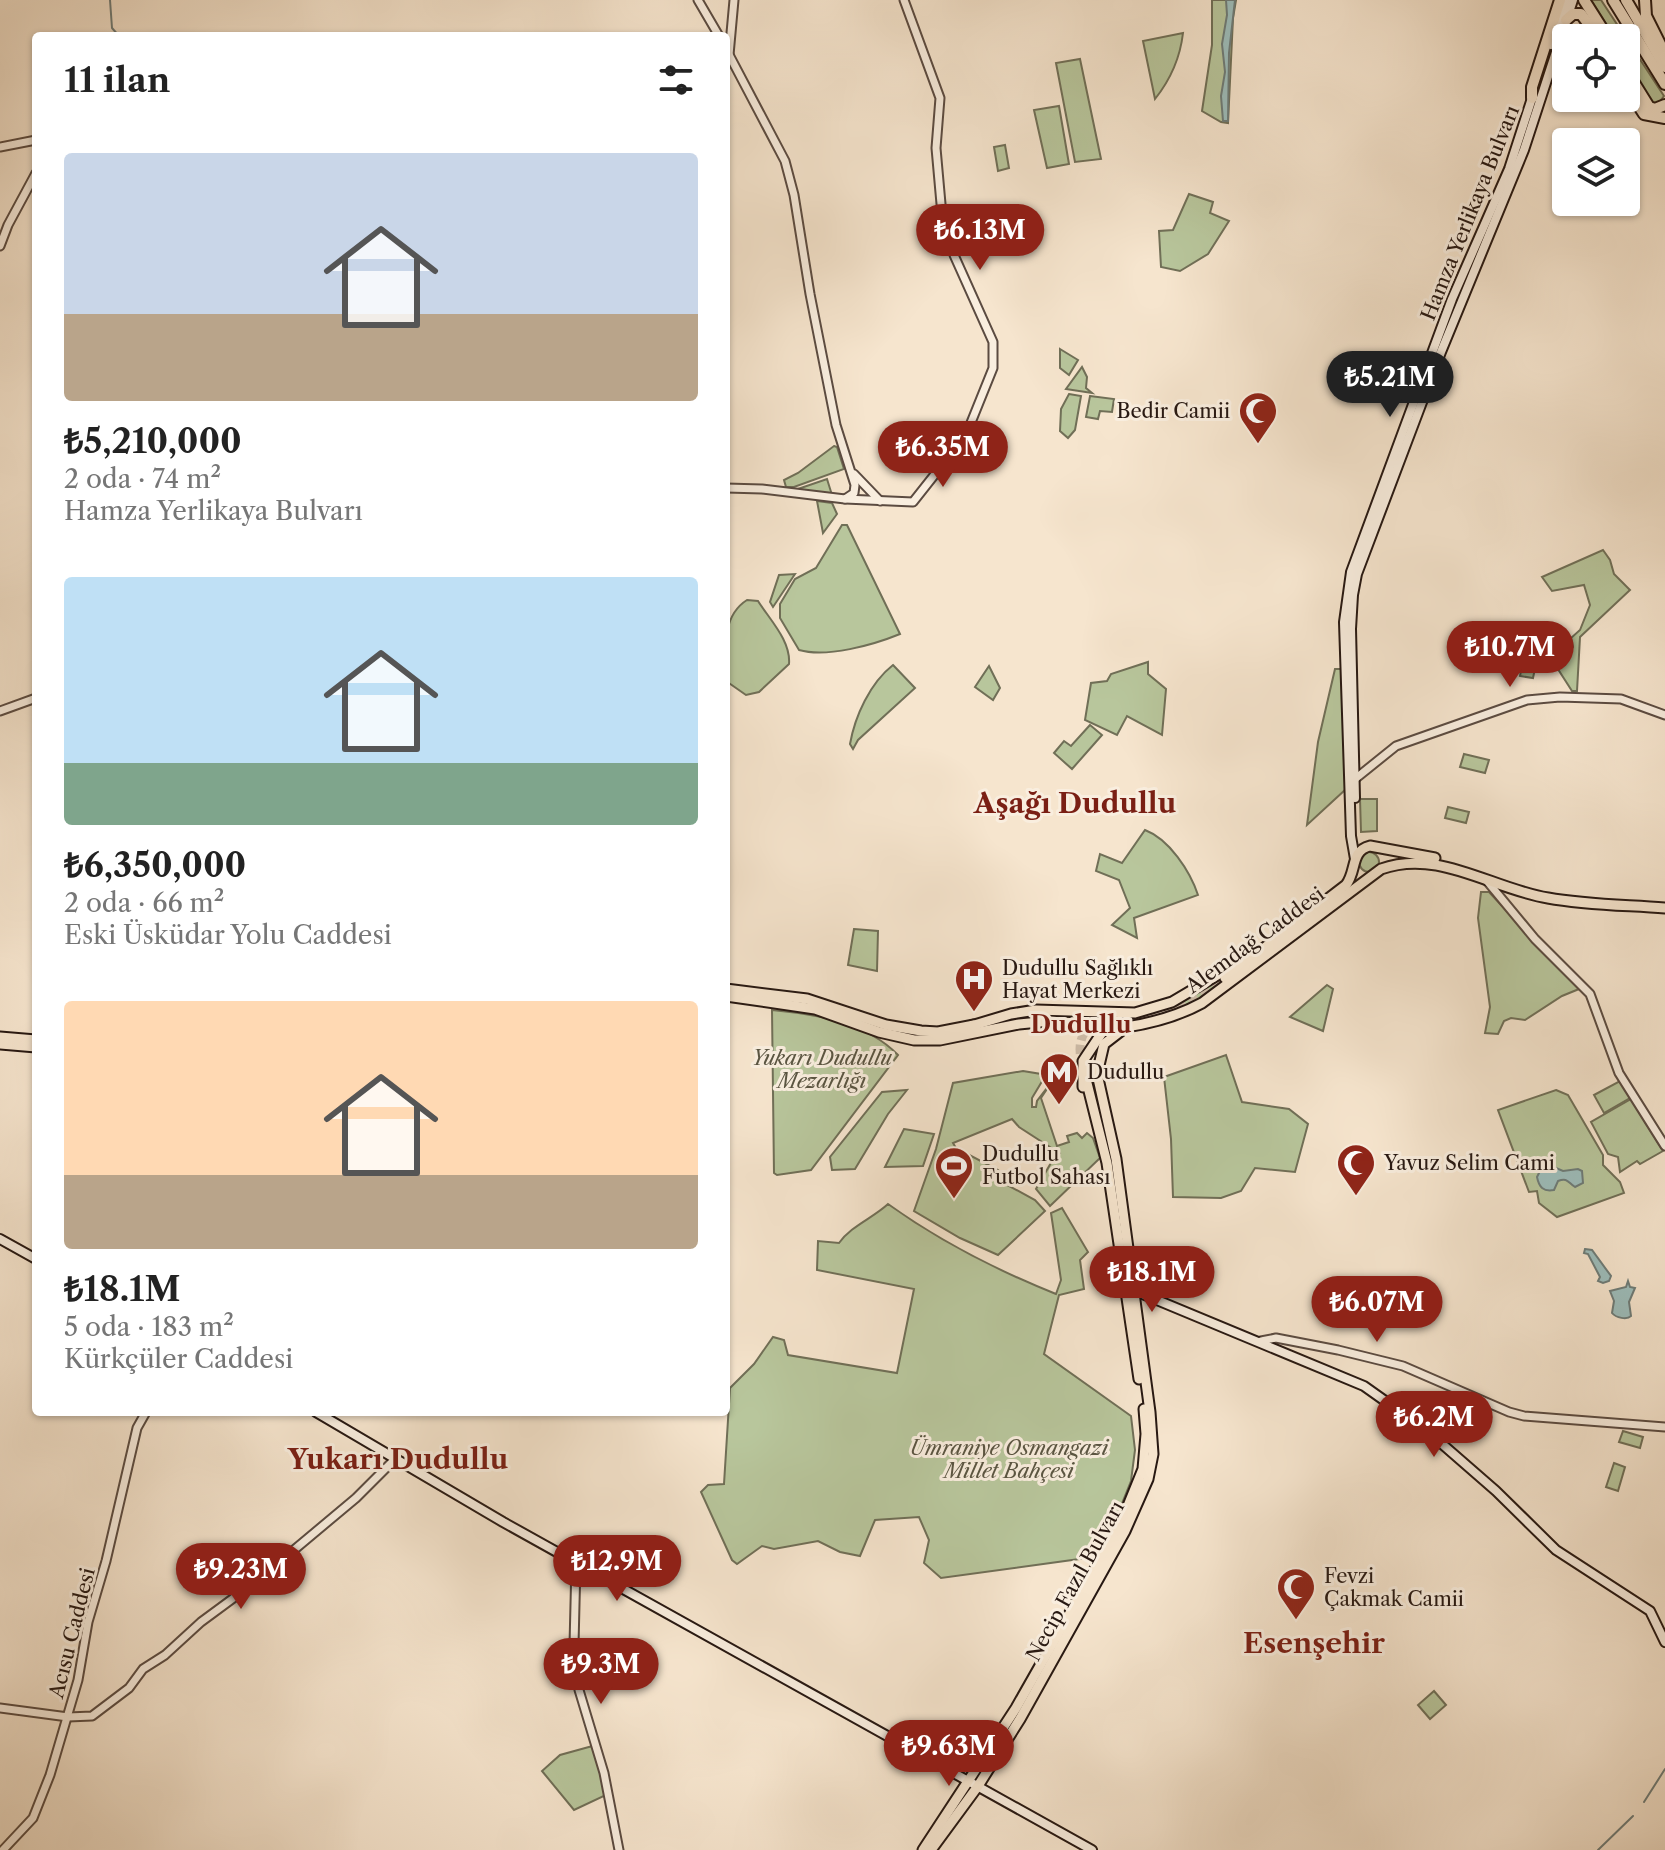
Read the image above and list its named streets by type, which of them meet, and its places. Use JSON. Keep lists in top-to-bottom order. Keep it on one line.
{"streets":{"main road":["Hamza Yerlikaya Bulvarı","Alemdağ Caddesi","Necip Fazıl Bulvarı"],"street":["Acısu Caddesi"]},"crossings":[["Hamza Yerlikaya Bulvarı","Alemdağ Caddesi"]],"districts":["Aşağı Dudullu","Dudullu","Yukarı Dudullu","Esenşehir"],"parks":["Yukarı Dudullu Mezarlığı","Ümraniye Osmangazi Millet Bahçesi"],"places":{"mosque":["Bedir Camii","Yavuz Selim Cami","Fevzi Çakmak Camii"],"hospital":["Dudullu Sağlıklı Hayat Merkezi"],"metro station":["Dudullu"],"sports":["Dudullu Futbol Sahası"]},"page":{"heading":"11 ilan","list":[{"name":"₺5,210,000","note":"2 oda · 74 m² · Hamza Yerlikaya Bulvarı"},{"name":"₺6,350,000","note":"2 oda · 66 m² · Eski Üsküdar Yolu Caddesi"},{"name":"₺18.1M","note":"5 oda · 183 m² · Kürkçüler Caddesi"}],"price":["₺6.13M","₺5.21M","₺6.35M","₺10.7M","₺18.1M","₺6.07M","₺6.2M","₺12.9M","₺9.23M","₺9.3M","₺9.63M"]}}
